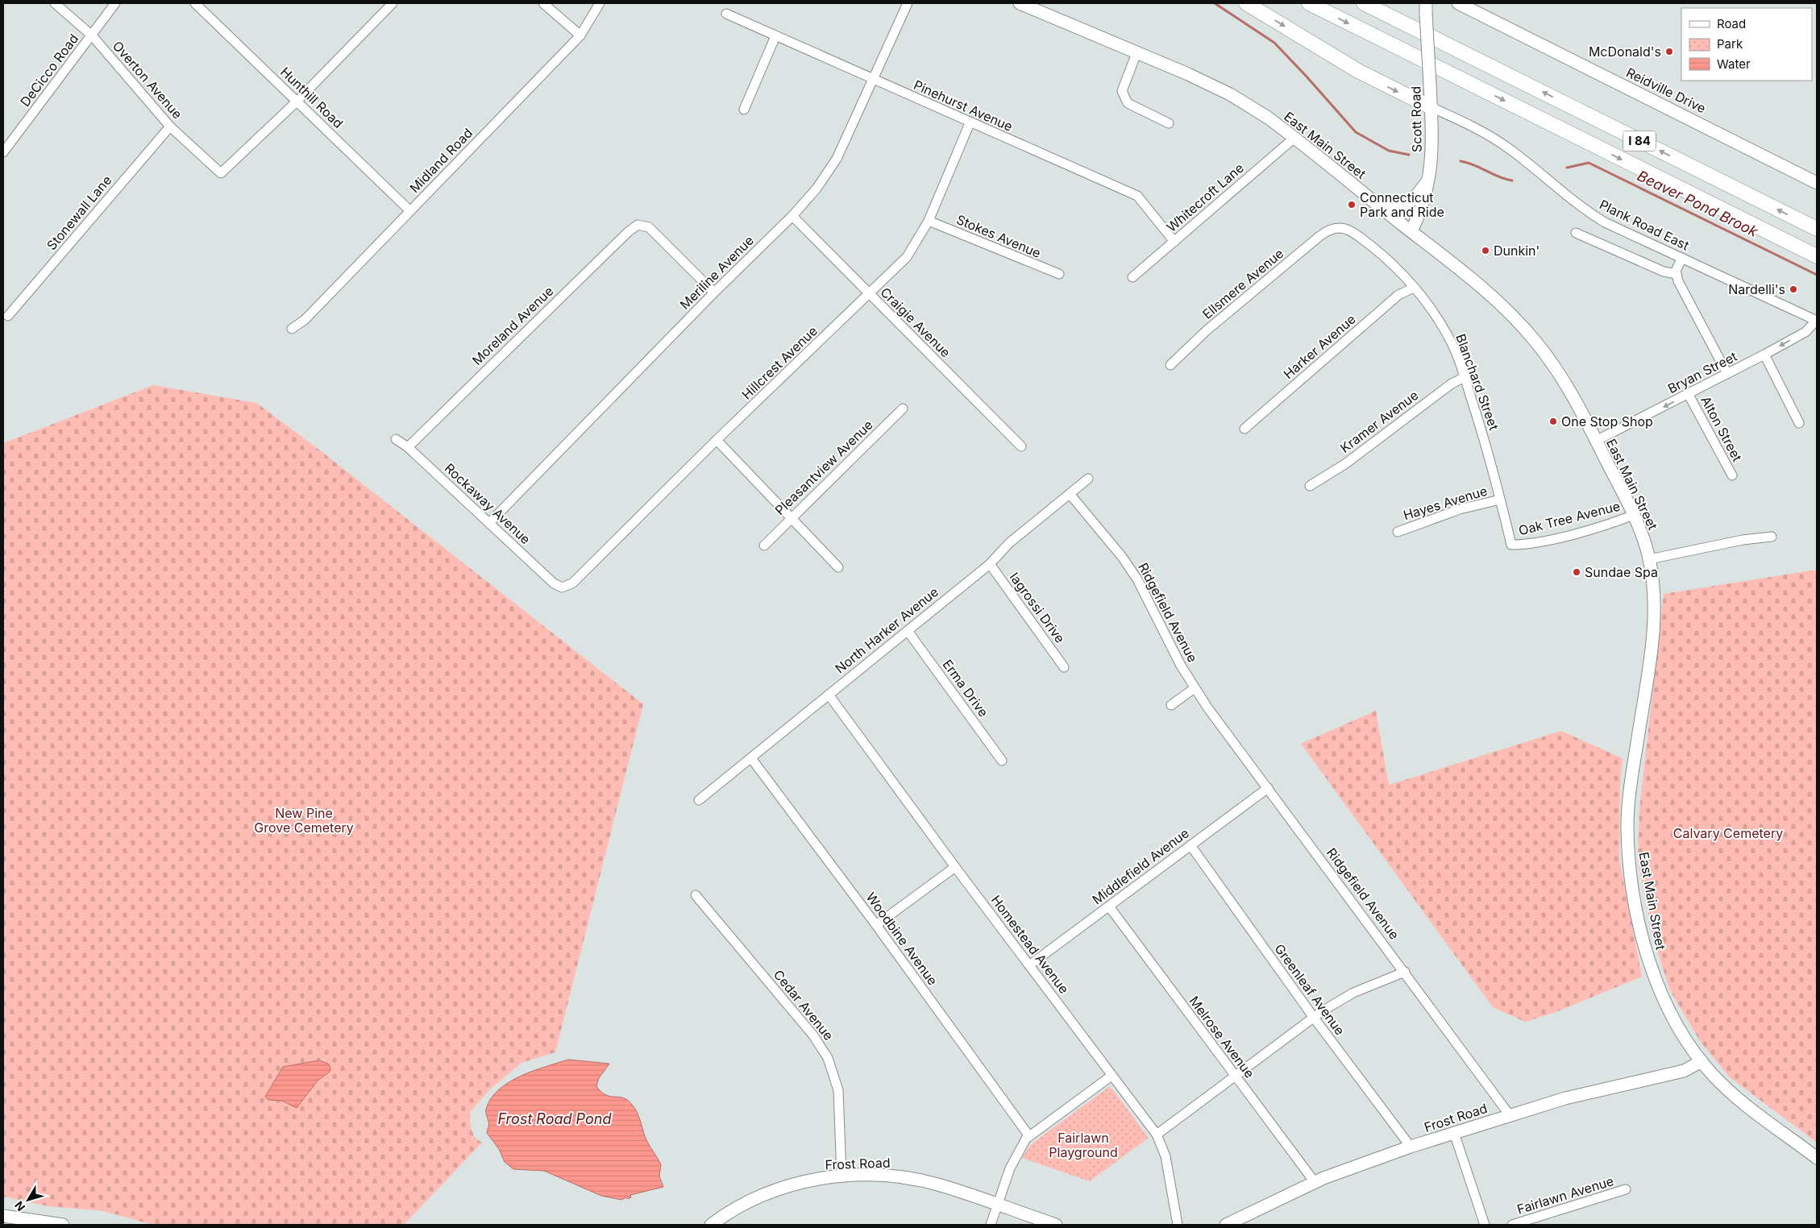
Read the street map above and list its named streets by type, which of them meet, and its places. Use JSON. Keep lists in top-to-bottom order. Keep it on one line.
{"streets":{"highway":["I 84"],"main road":["Reidville Drive","Scott Road","East Main Street","Frost Road"],"street":["DeCicco Road","Overton Avenue","Hunthill Road","Pinehurst Avenue","Midland Road","Whitecroft Lane","Stonewall Lane","Plank Road East","Stokes Avenue","Meriline Avenue","Ellsmere Avenue","Craigie Avenue","Moreland Avenue","Harker Avenue","Hillcrest Avenue","Bryan Street","Blanchard Street","Kramer Avenue","Alton Street","Pleasantview Avenue","Hayes Avenue","Rockaway Avenue","Oak Tree Avenue","Iagrossi Drive","Ridgefield Avenue","North Harker Avenue","Erma Drive","Middlefield Avenue","Woodbine Avenue","Homestead Avenue","Greenleaf Avenue","Cedar Avenue","Melrose Avenue","Fairlawn Avenue"]},"crossings":[["DeCicco Road","Overton Avenue"],["Overton Avenue","Hunthill Road"],["Overton Avenue","Stonewall Lane"],["Hunthill Road","Midland Road"],["Pinehurst Avenue","Whitecroft Lane"],["Pinehurst Avenue","Meriline Avenue"],["Pinehurst Avenue","Hillcrest Avenue"],["Scott Road","East Main Street"],["Scott Road","Plank Road East"],["East Main Street","Whitecroft Lane"],["East Main Street","Bryan Street"],["East Main Street","Oak Tree Avenue"],["East Main Street","Frost Road"],["Plank Road East","Bryan Street"],["Stokes Avenue","Hillcrest Avenue"],["Meriline Avenue","Craigie Avenue"],["Meriline Avenue","Moreland Avenue"],["Meriline Avenue","Rockaway Avenue"],["Ellsmere Avenue","Blanchard Street"],["Craigie Avenue","Hillcrest Avenue"],["Moreland Avenue","Rockaway Avenue"],["Harker Avenue","Blanchard Street"],["Hillcrest Avenue","Rockaway Avenue"],["Bryan Street","Alton Street"],["Blanchard Street","Kramer Avenue"],["Blanchard Street","Hayes Avenue"],["Blanchard Street","Oak Tree Avenue"],["Iagrossi Drive","North Harker Avenue"],["Ridgefield Avenue","North Harker Avenue"],["Ridgefield Avenue","Middlefield Avenue"],["Ridgefield Avenue","Frost Road"],["North Harker Avenue","Erma Drive"],["North Harker Avenue","Woodbine Avenue"],["North Harker Avenue","Homestead Avenue"],["Middlefield Avenue","Homestead Avenue"],["Middlefield Avenue","Greenleaf Avenue"],["Middlefield Avenue","Melrose Avenue"],["Greenleaf Avenue","Frost Road"],["Cedar Avenue","Frost Road"],["Melrose Avenue","Frost Road"]],"one_way":["Bryan Street"],"water":["Beaver Pond Brook","Frost Road Pond"],"parks":["New Pine Grove Cemetery","Calvary Cemetery","Fairlawn Playground"],"places":["McDonald's","Connecticut Park and Ride","Dunkin'","Nardelli's","One Stop Shop","Sundae Spa"],"legend":["Road","Park","Water"],"north":"bottom left"}
